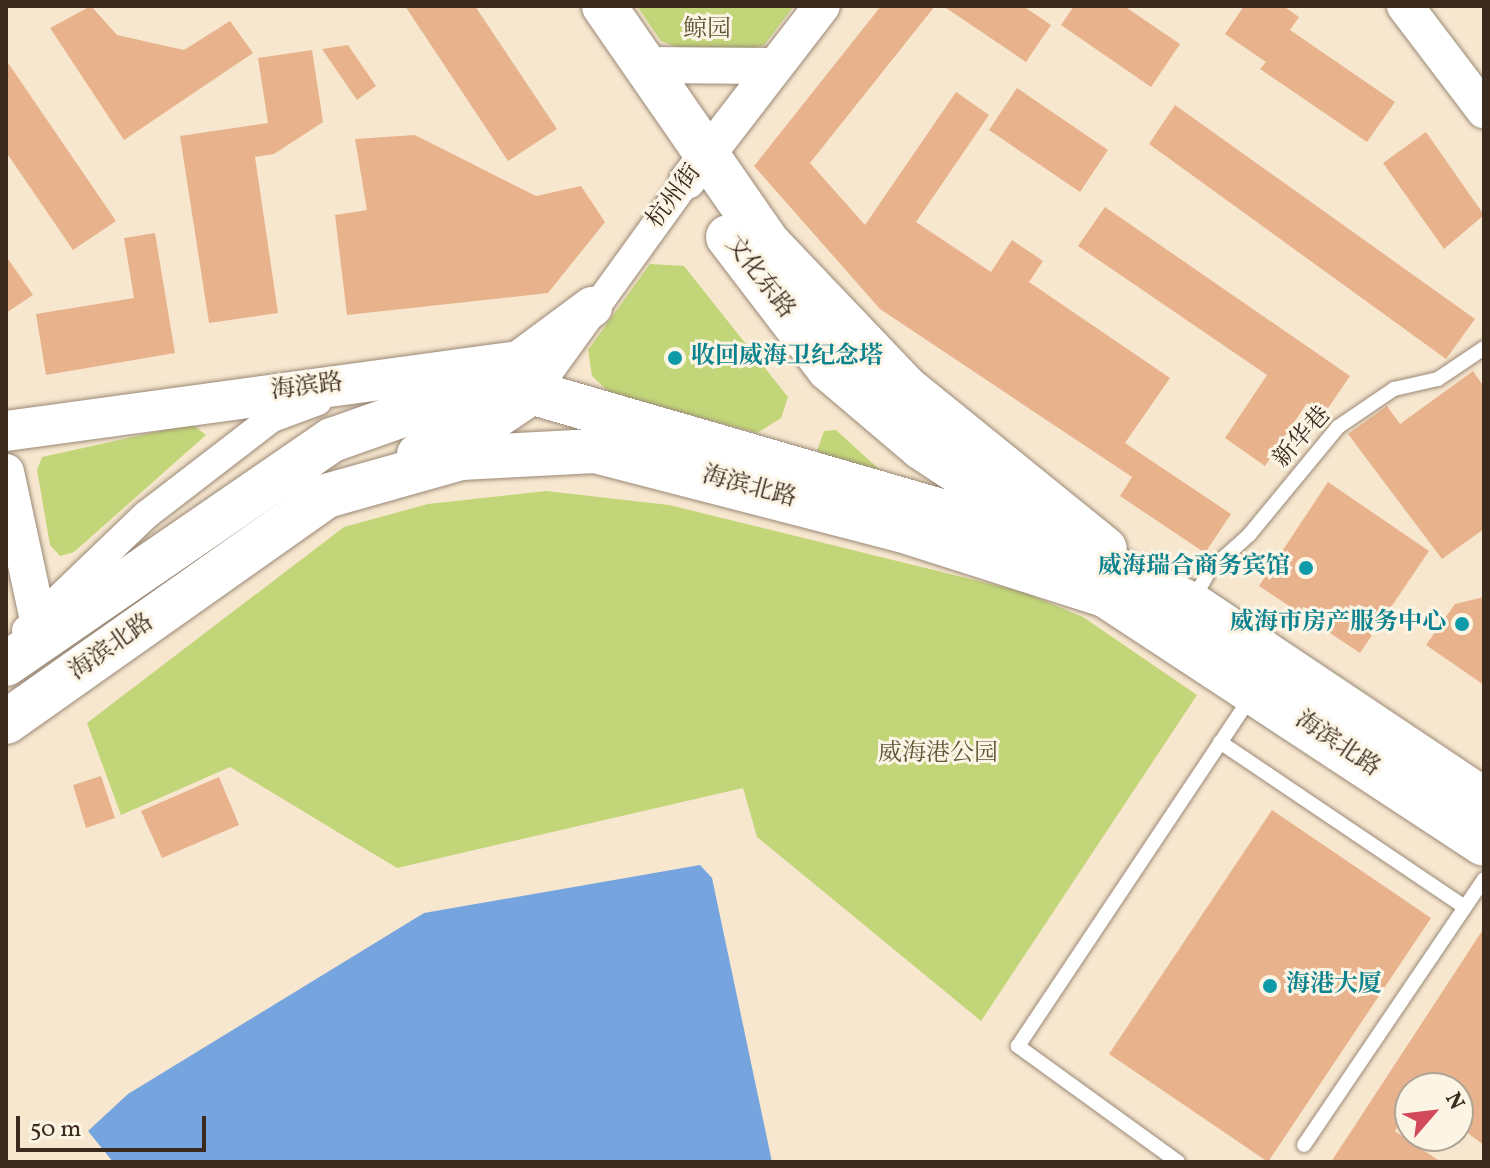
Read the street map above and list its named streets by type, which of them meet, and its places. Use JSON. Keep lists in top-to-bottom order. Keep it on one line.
{"streets":{"main road":["文化东路","海滨路","海滨北路"],"street":["杭州街"],"lane":["新华巷"]},"crossings":[["杭州街","文化东路"],["杭州街","海滨路"],["杭州街","海滨北路"],["文化东路","海滨北路"],["新华巷","海滨北路"]],"parks":["鲸园","威海港公园"],"places":["收回威海卫纪念塔","威海瑞合商务宾馆","威海市房产服务中心","海港大厦"],"scale_bar":"50 m","north":"top right"}
